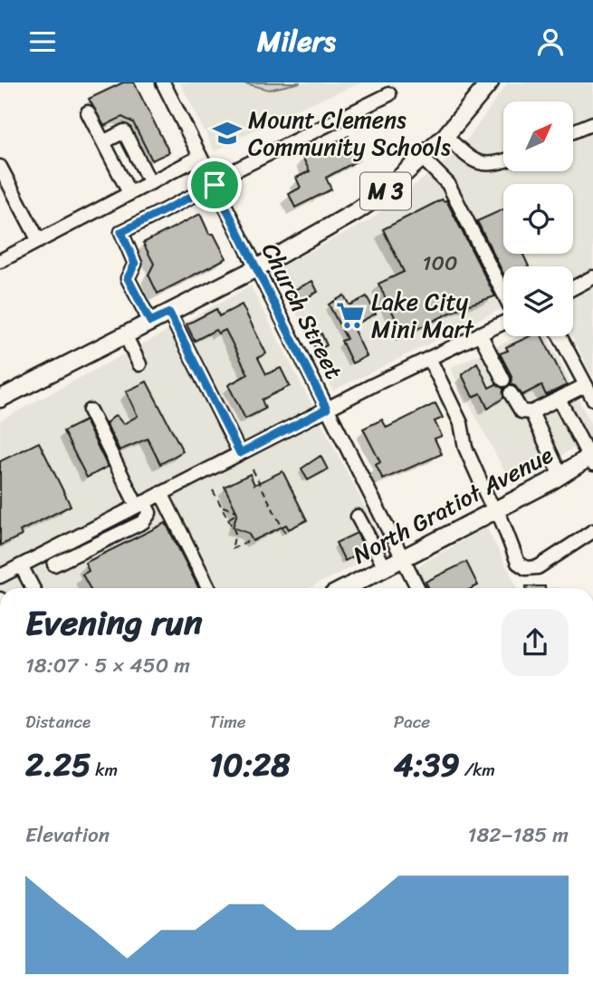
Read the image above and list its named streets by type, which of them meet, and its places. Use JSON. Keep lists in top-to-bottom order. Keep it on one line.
{"streets":{"main road":["M 3","North Gratiot Avenue"],"street":["Church Street"]},"crossings":[["M 3","Church Street"],["Church Street","North Gratiot Avenue"]],"places":{"school or university":["Mount Clemens Community Schools"],"supermarket":["Lake City Mini Mart"]},"house_numbers":["100"],"north":"top right","page":{"header":"Milers","heading":["Evening run","18:07 · 5 × 450 m"],"stats":[["Distance","2.25 km"],["Time","10:28"],["Pace","4:39 /km"]],"chart":["Elevation","182–185 m"]}}
